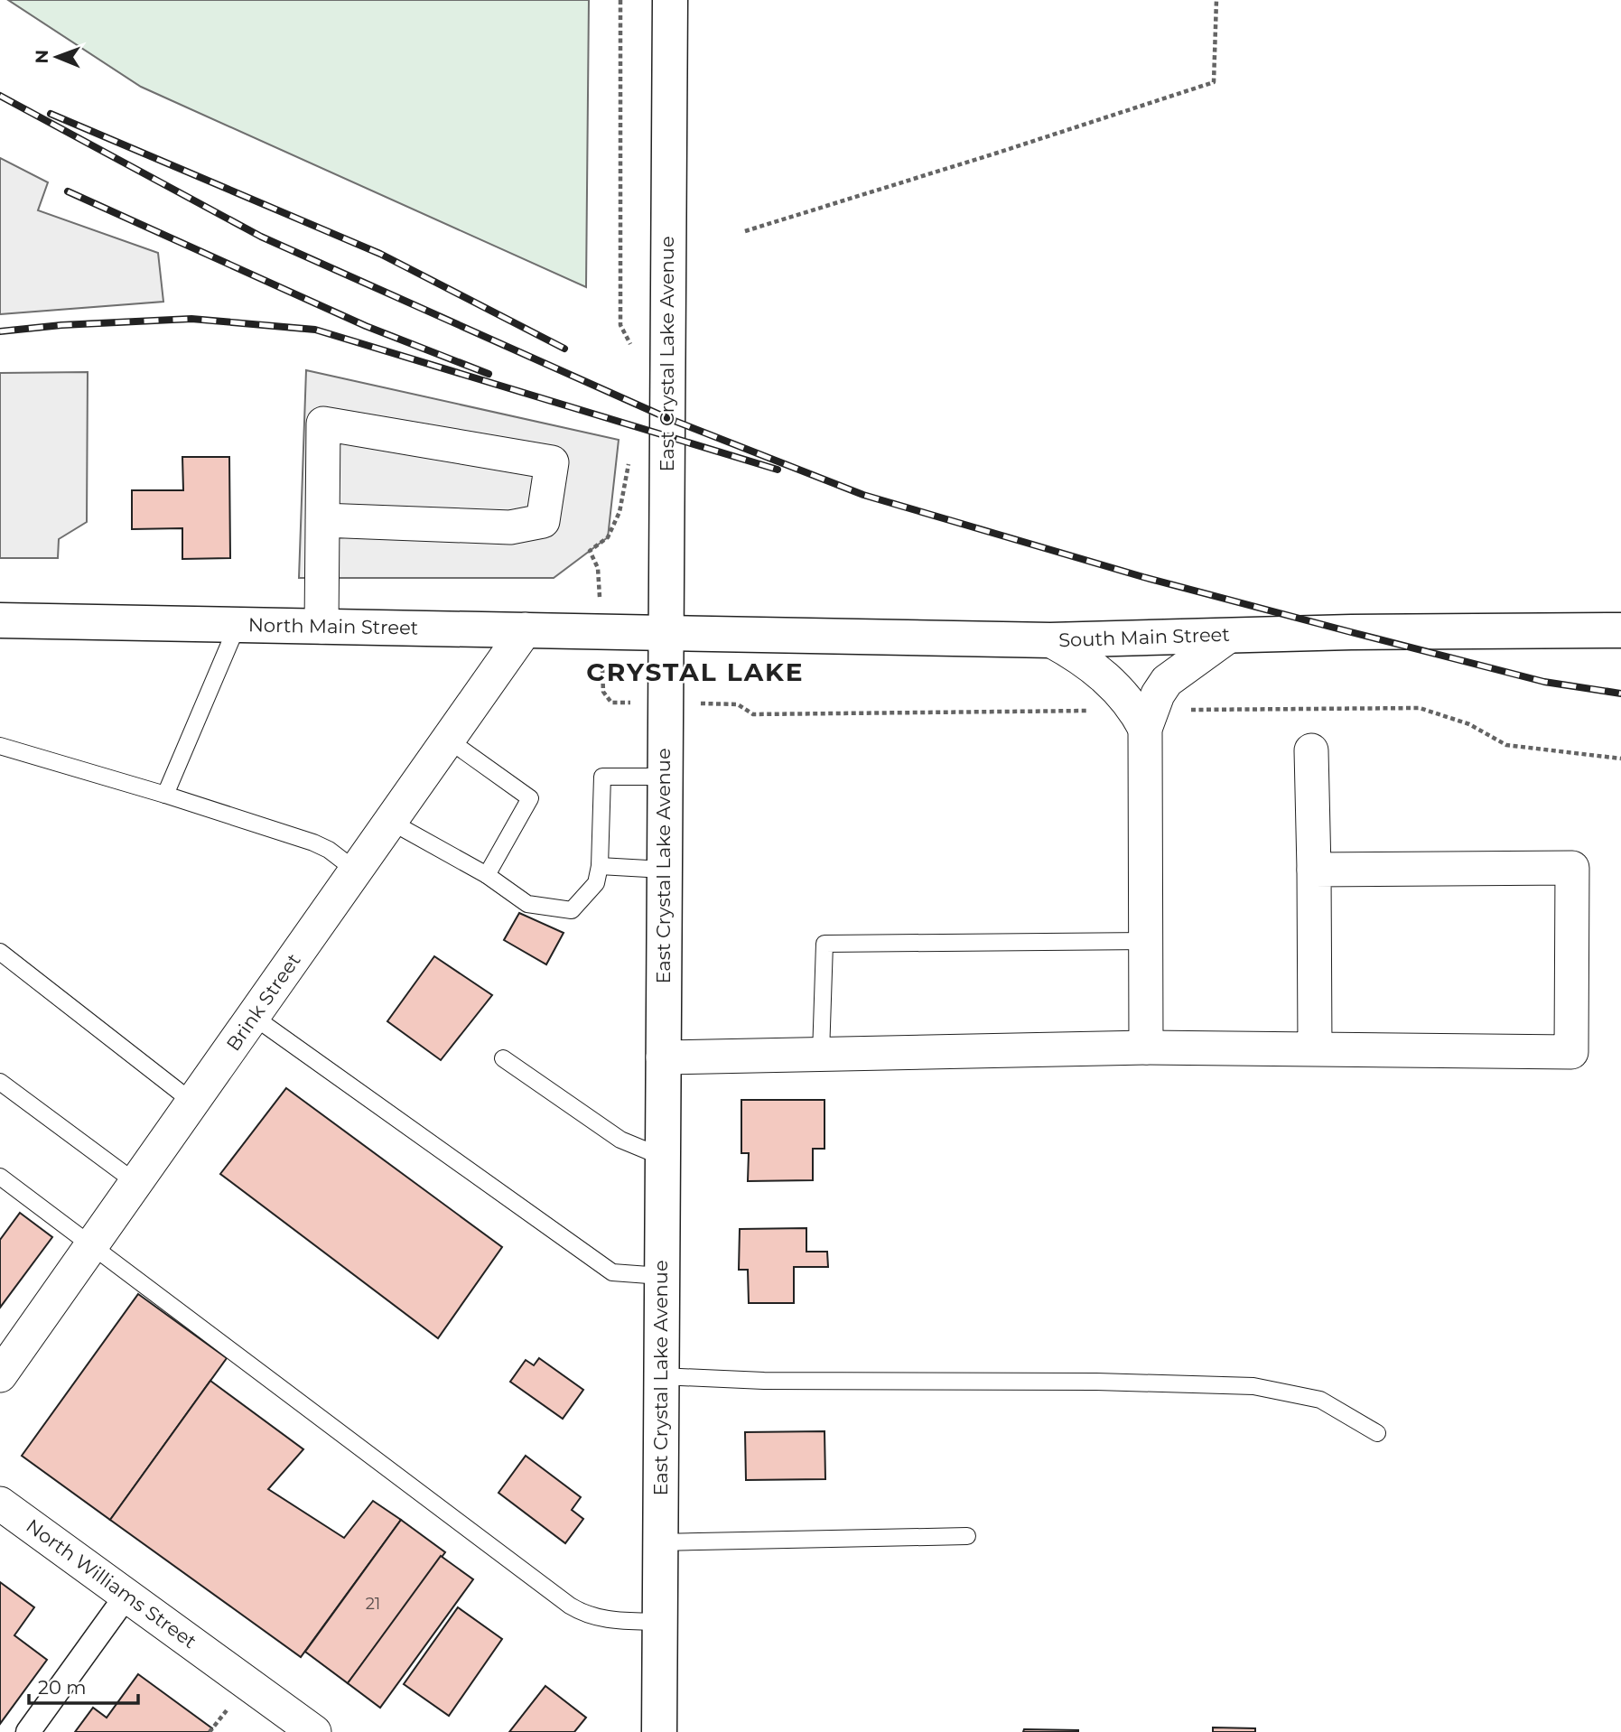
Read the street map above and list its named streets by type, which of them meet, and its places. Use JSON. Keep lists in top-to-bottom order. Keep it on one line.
{"streets":{"street":["East Crystal Lake Avenue","North Main Street","South Main Street","Brink Street","North Williams Street"]},"crossings":[["East Crystal Lake Avenue","North Main Street"],["East Crystal Lake Avenue","South Main Street"],["North Main Street","South Main Street"],["North Main Street","Brink Street"]],"districts":["CRYSTAL LAKE"],"house_numbers":["21"],"scale_bar":"20 m","north":"left"}
